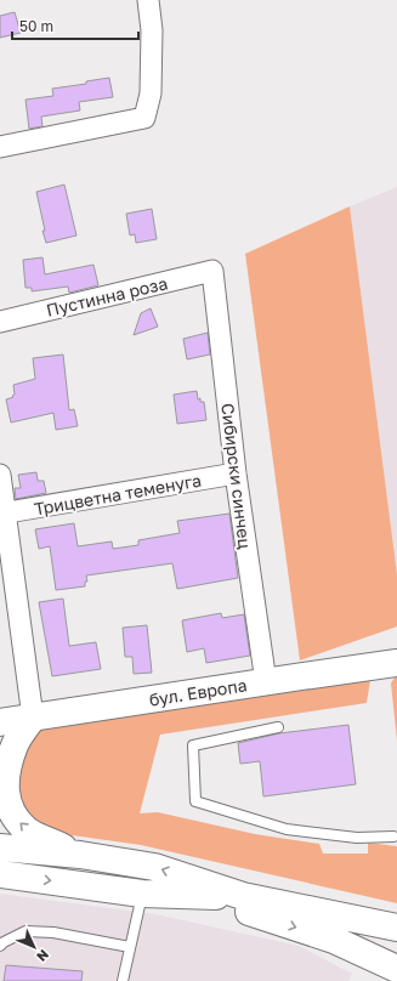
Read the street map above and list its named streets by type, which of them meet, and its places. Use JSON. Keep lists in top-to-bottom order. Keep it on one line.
{"streets":{"main road":["бул. Европа"],"street":["Пустинна роза","Сибирски синчец","Трицветна теменуга"]},"crossings":[["Пустинна роза","Сибирски синчец"],["Сибирски синчец","Трицветна теменуга"],["Сибирски синчец","бул. Европа"]],"scale_bar":"50 m","north":"bottom right"}
